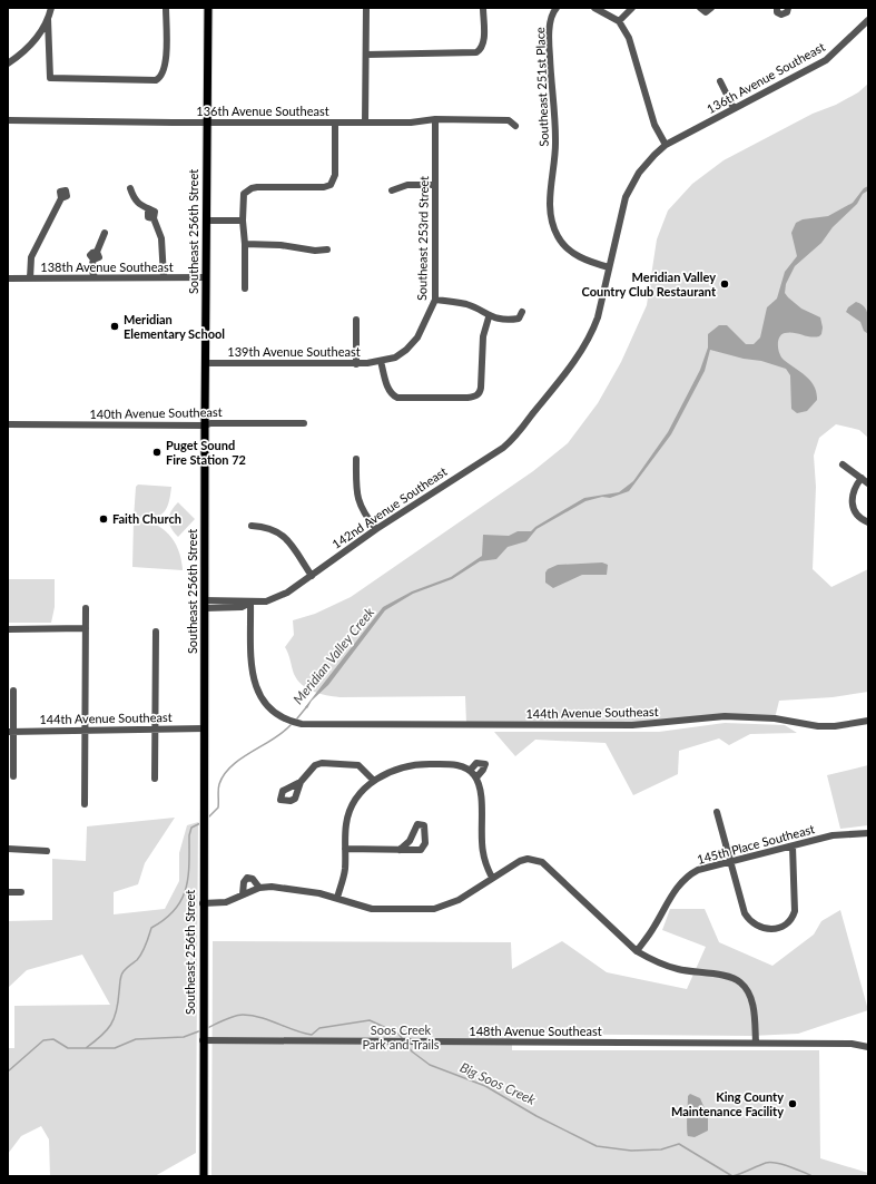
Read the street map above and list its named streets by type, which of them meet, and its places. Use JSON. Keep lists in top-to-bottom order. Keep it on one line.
{"streets":{"main road":["Southeast 256th Street"],"street":["136th Avenue Southeast","Southeast 251st Place","Southeast 253rd Street","138th Avenue Southeast","139th Avenue Southeast","140th Avenue Southeast","142nd Avenue Southeast","144th Avenue Southeast","145th Place Southeast","148th Avenue Southeast"]},"crossings":[["136th Avenue Southeast","Southeast 251st Place"],["136th Avenue Southeast","Southeast 256th Street"],["136th Avenue Southeast","Southeast 253rd Street"],["136th Avenue Southeast","142nd Avenue Southeast"],["Southeast 251st Place","142nd Avenue Southeast"],["Southeast 256th Street","138th Avenue Southeast"],["Southeast 256th Street","139th Avenue Southeast"],["Southeast 256th Street","140th Avenue Southeast"],["Southeast 256th Street","142nd Avenue Southeast"],["Southeast 256th Street","144th Avenue Southeast"],["Southeast 256th Street","148th Avenue Southeast"],["Southeast 253rd Street","139th Avenue Southeast"],["142nd Avenue Southeast","144th Avenue Southeast"]],"water":["Meridian Valley Creek","Big Soos Creek"],"parks":["Soos Creek Park and Trails"],"places":["Meridian Valley Country Club Restaurant","Meridian Elementary School","Puget Sound Fire Station 72","Faith Church","King County Maintenance Facility"]}
